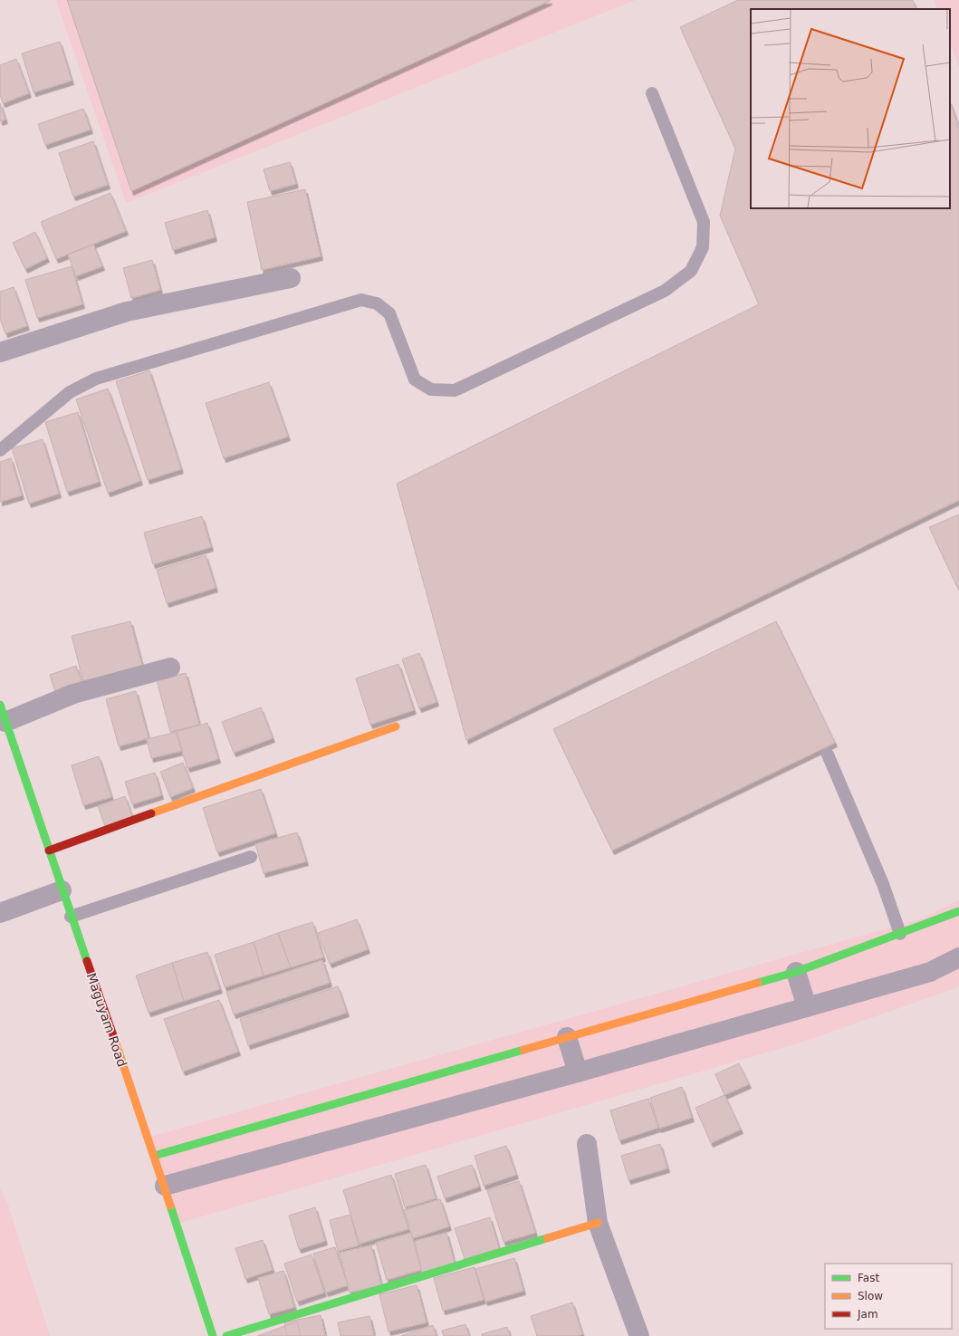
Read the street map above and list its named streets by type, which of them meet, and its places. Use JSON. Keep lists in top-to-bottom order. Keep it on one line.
{"streets":{"street":["Maguyam Road"]},"legend":["Fast","Slow","Jam"]}
